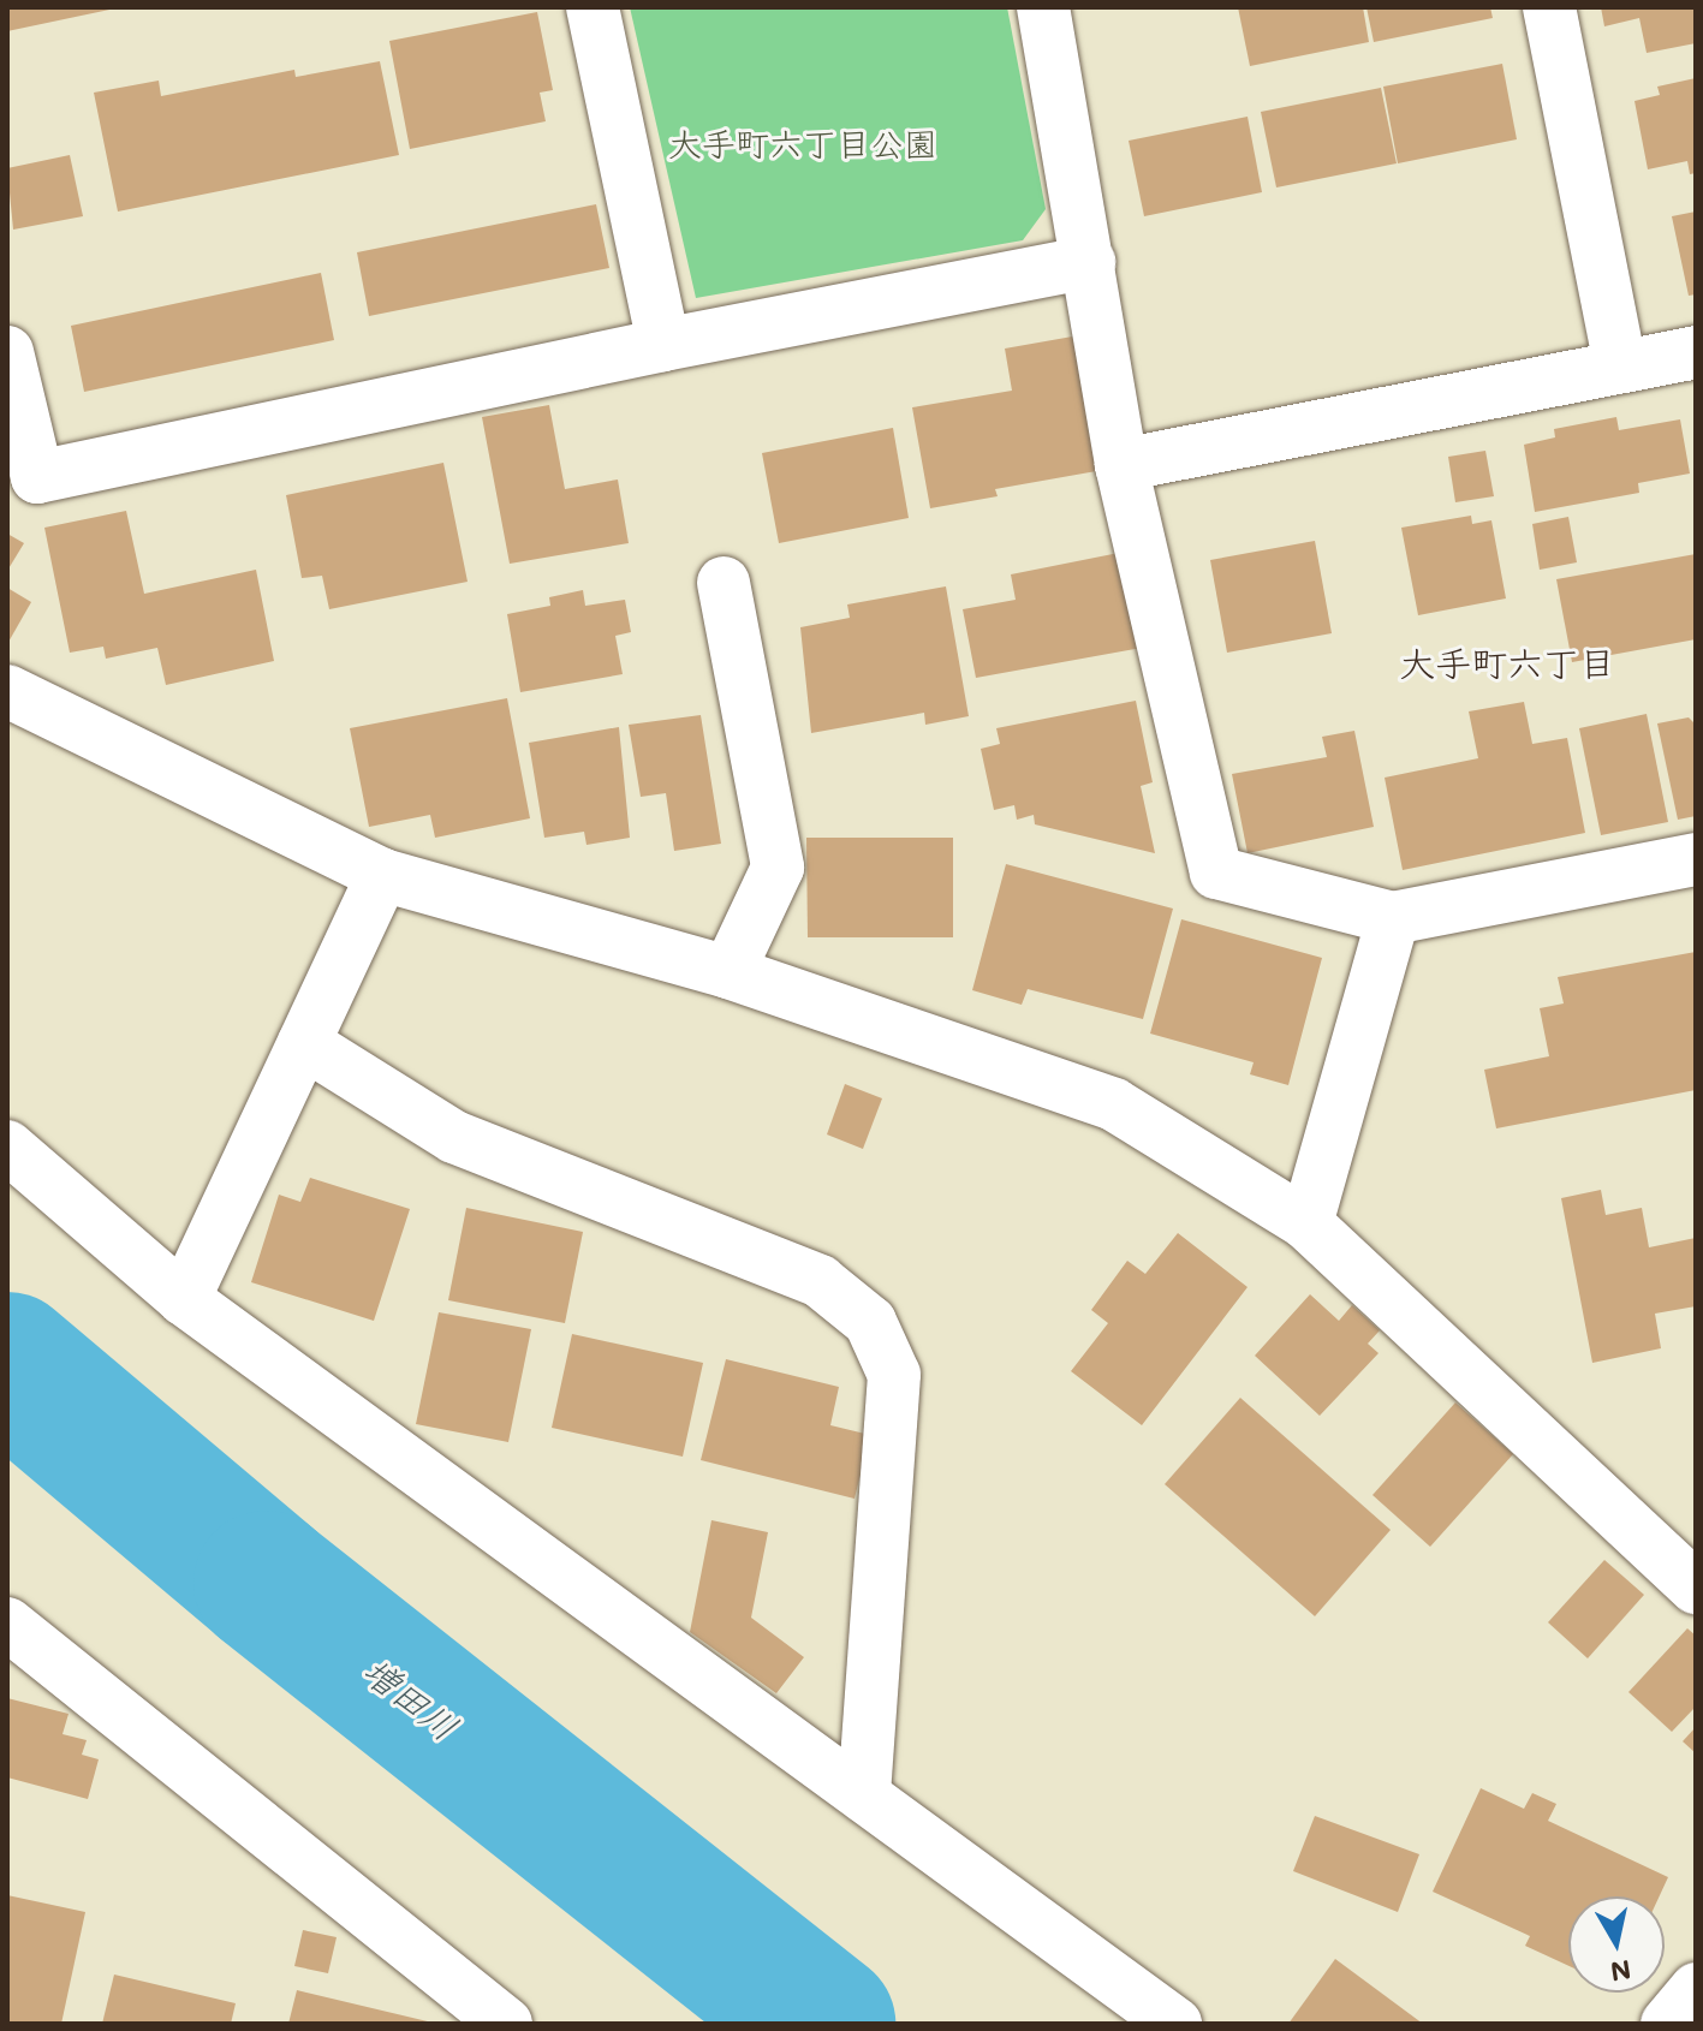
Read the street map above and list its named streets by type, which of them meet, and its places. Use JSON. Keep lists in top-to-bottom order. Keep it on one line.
{"districts":["大手町六丁目"],"water":["増田川"],"parks":["大手町六丁目公園"],"north":"bottom"}
